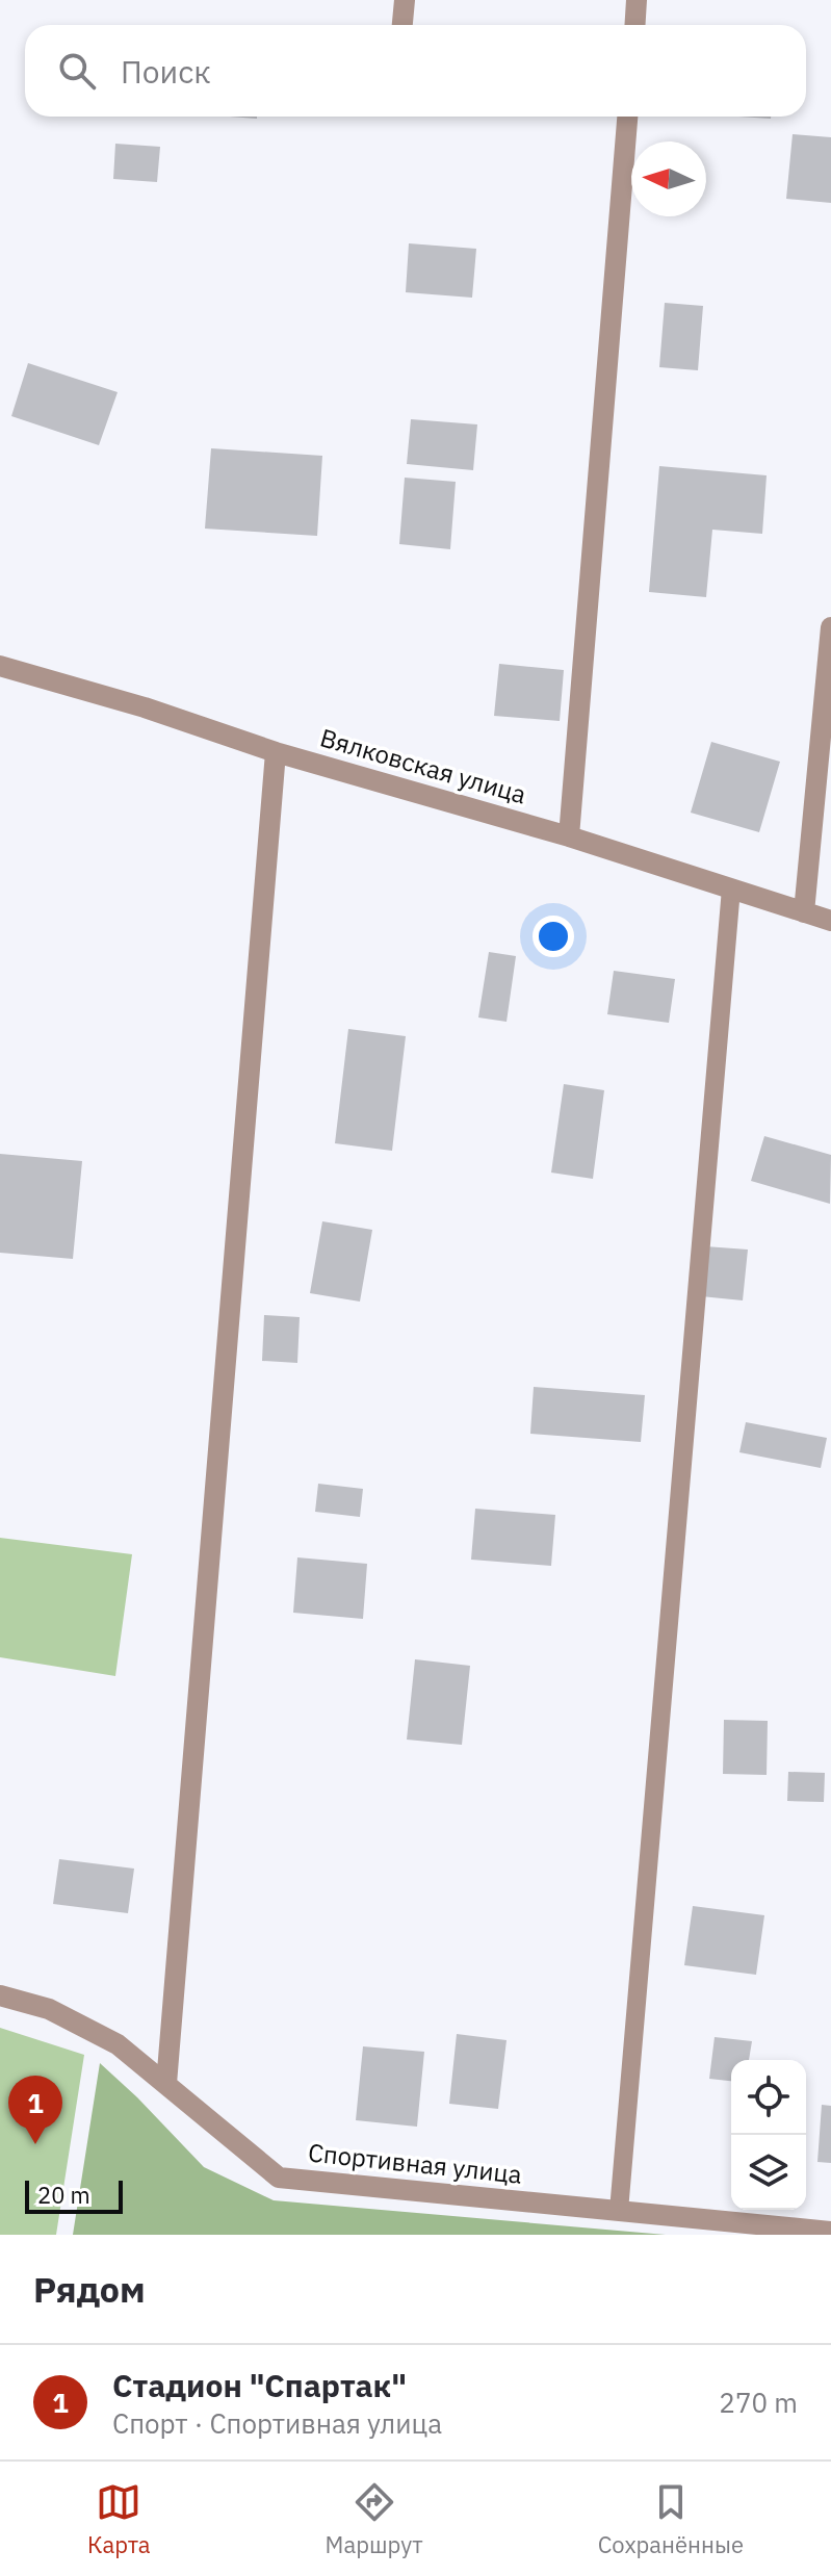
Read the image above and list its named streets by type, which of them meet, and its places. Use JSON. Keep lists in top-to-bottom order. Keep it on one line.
{"streets":{"street":["Вялковская улица","Спортивная улица"]},"scale_bar":"20 m","north":"left","page":{"search":"Поиск","pins":"1","scale":"20 m","heading":"Рядом","list":[{"mark":"1","name":"Стадион \"Спартак\"","note":"Спорт · Спортивная улица","value":"270 m"}],"nav":["Карта","Маршрут","Сохранённые"]}}
